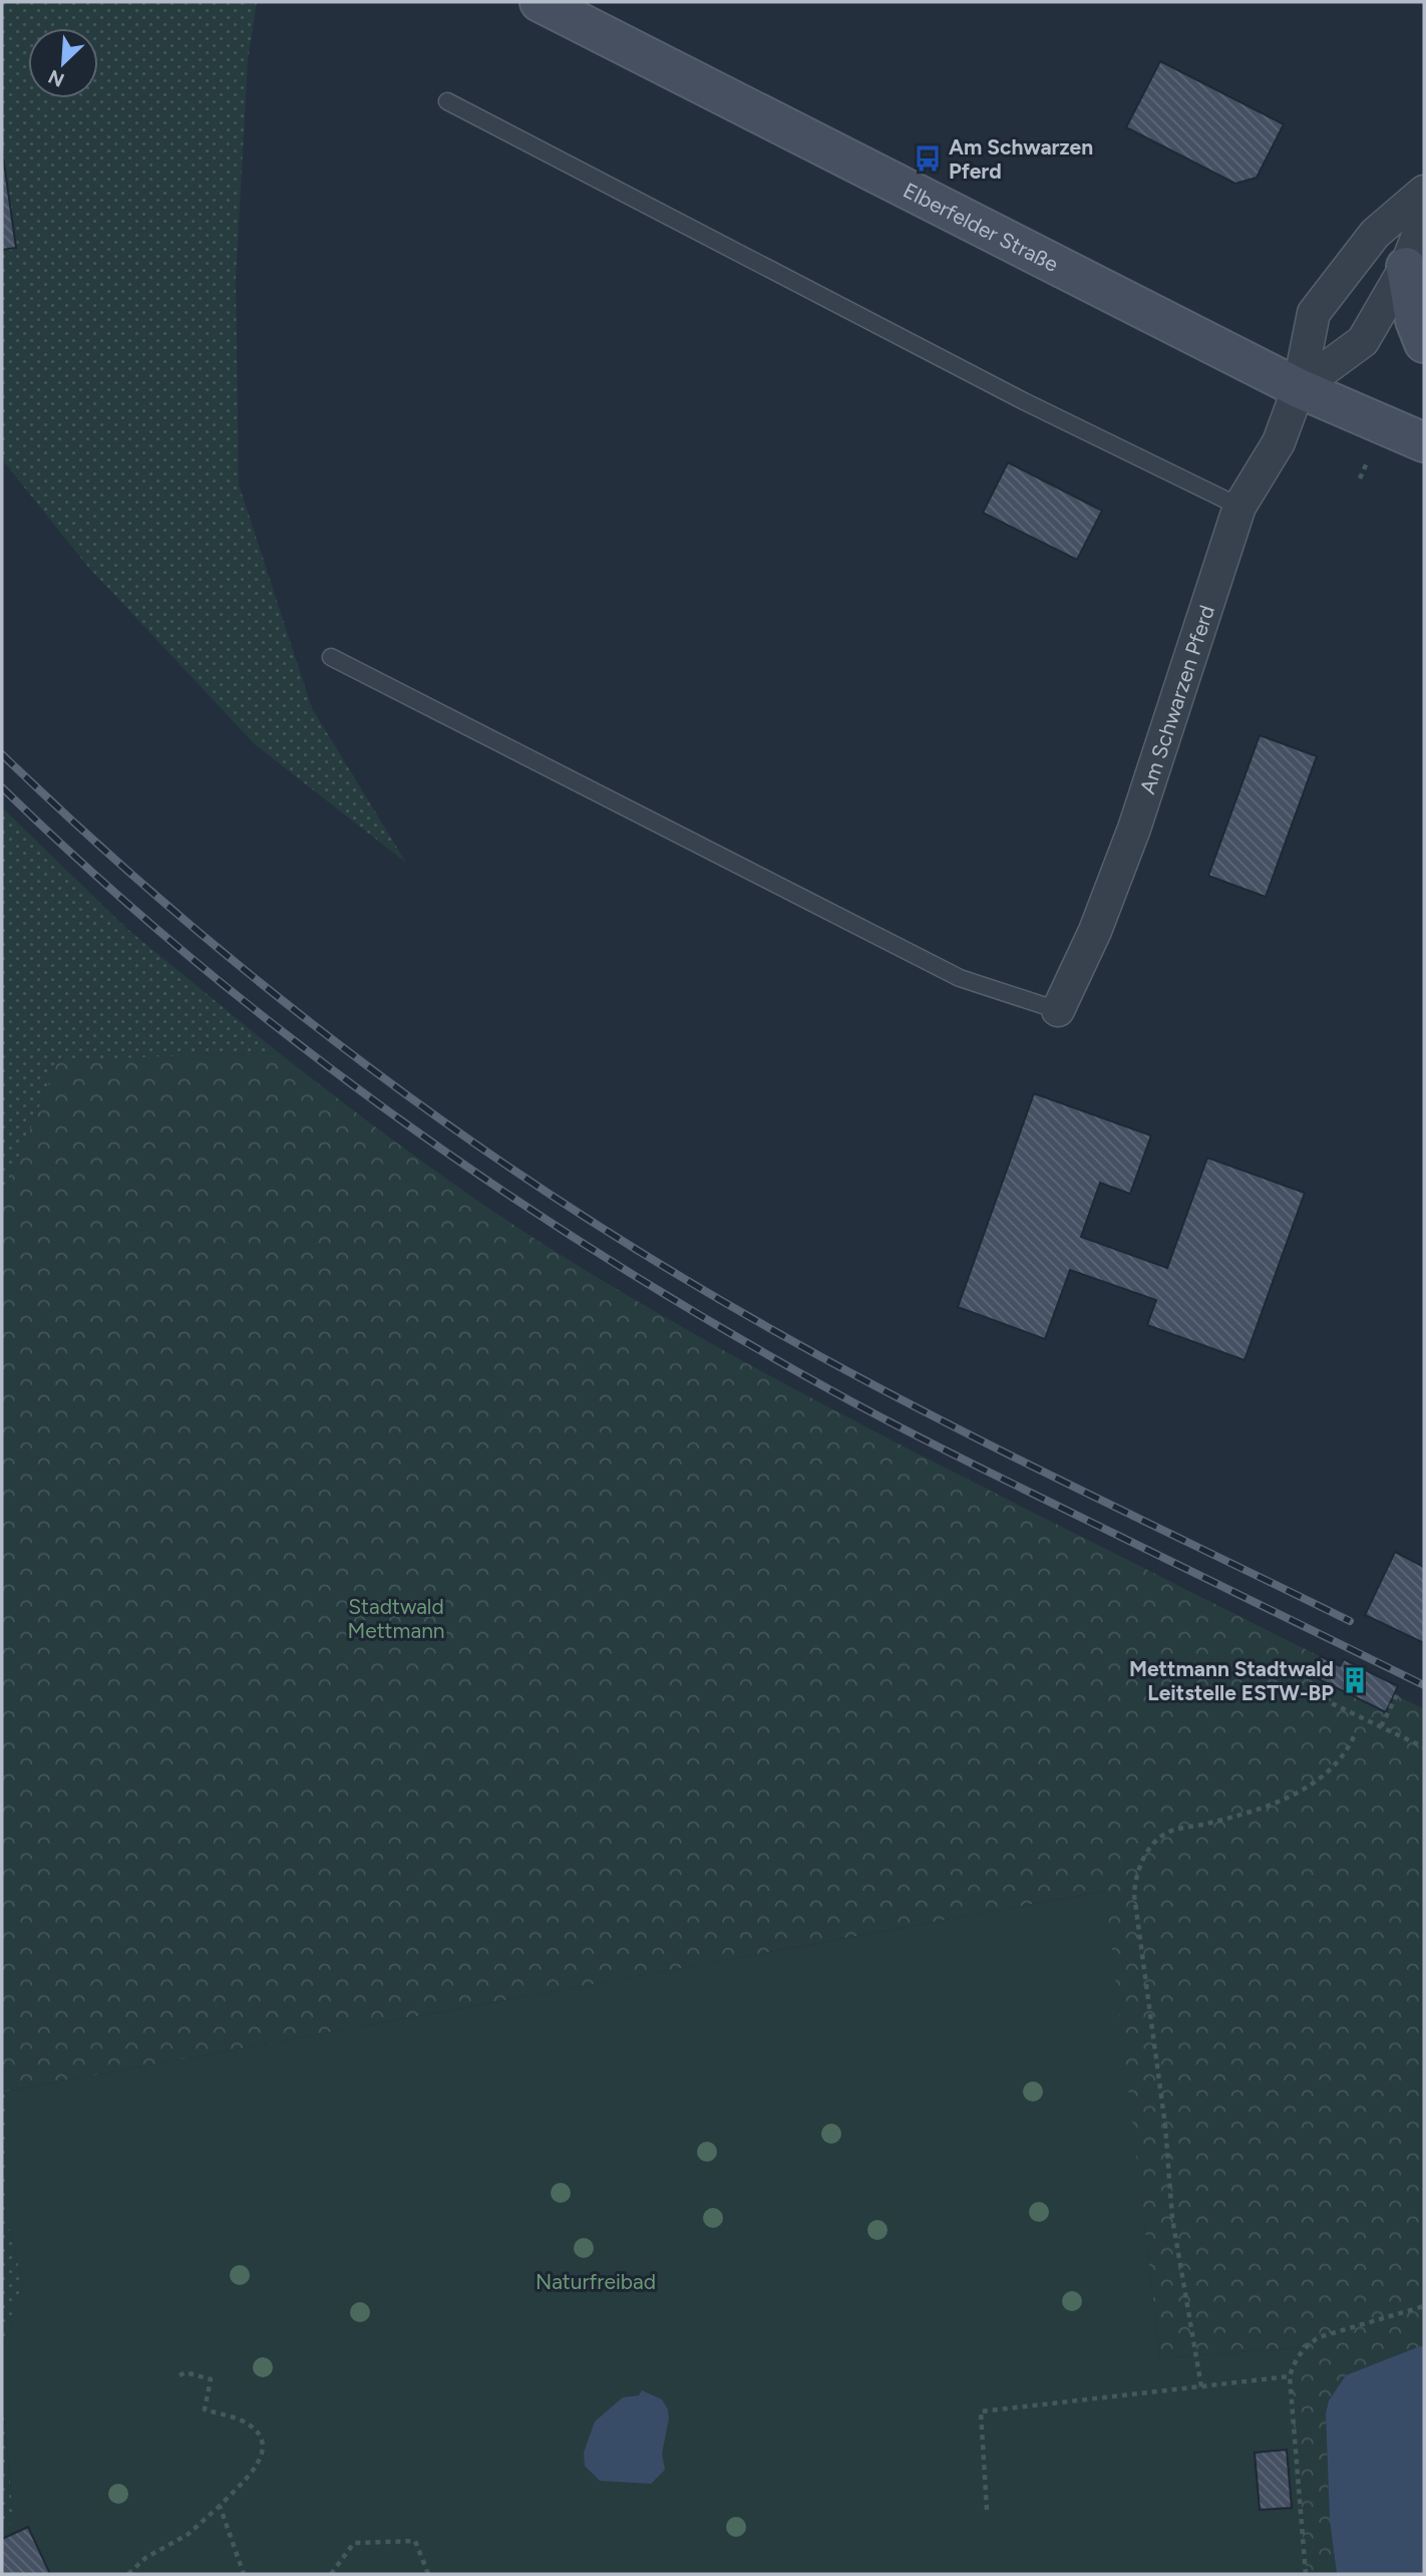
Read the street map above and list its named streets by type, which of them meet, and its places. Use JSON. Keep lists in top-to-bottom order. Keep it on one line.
{"streets":{"main road":["Elberfelder Straße"],"street":["Am Schwarzen Pferd"]},"crossings":[["Elberfelder Straße","Am Schwarzen Pferd"]],"parks":["Stadtwald Mettmann","Naturfreibad"],"places":{"bus stop":["Am Schwarzen Pferd"],"building":["Mettmann Stadtwald Leitstelle ESTW-BP"]},"north":"bottom left"}
